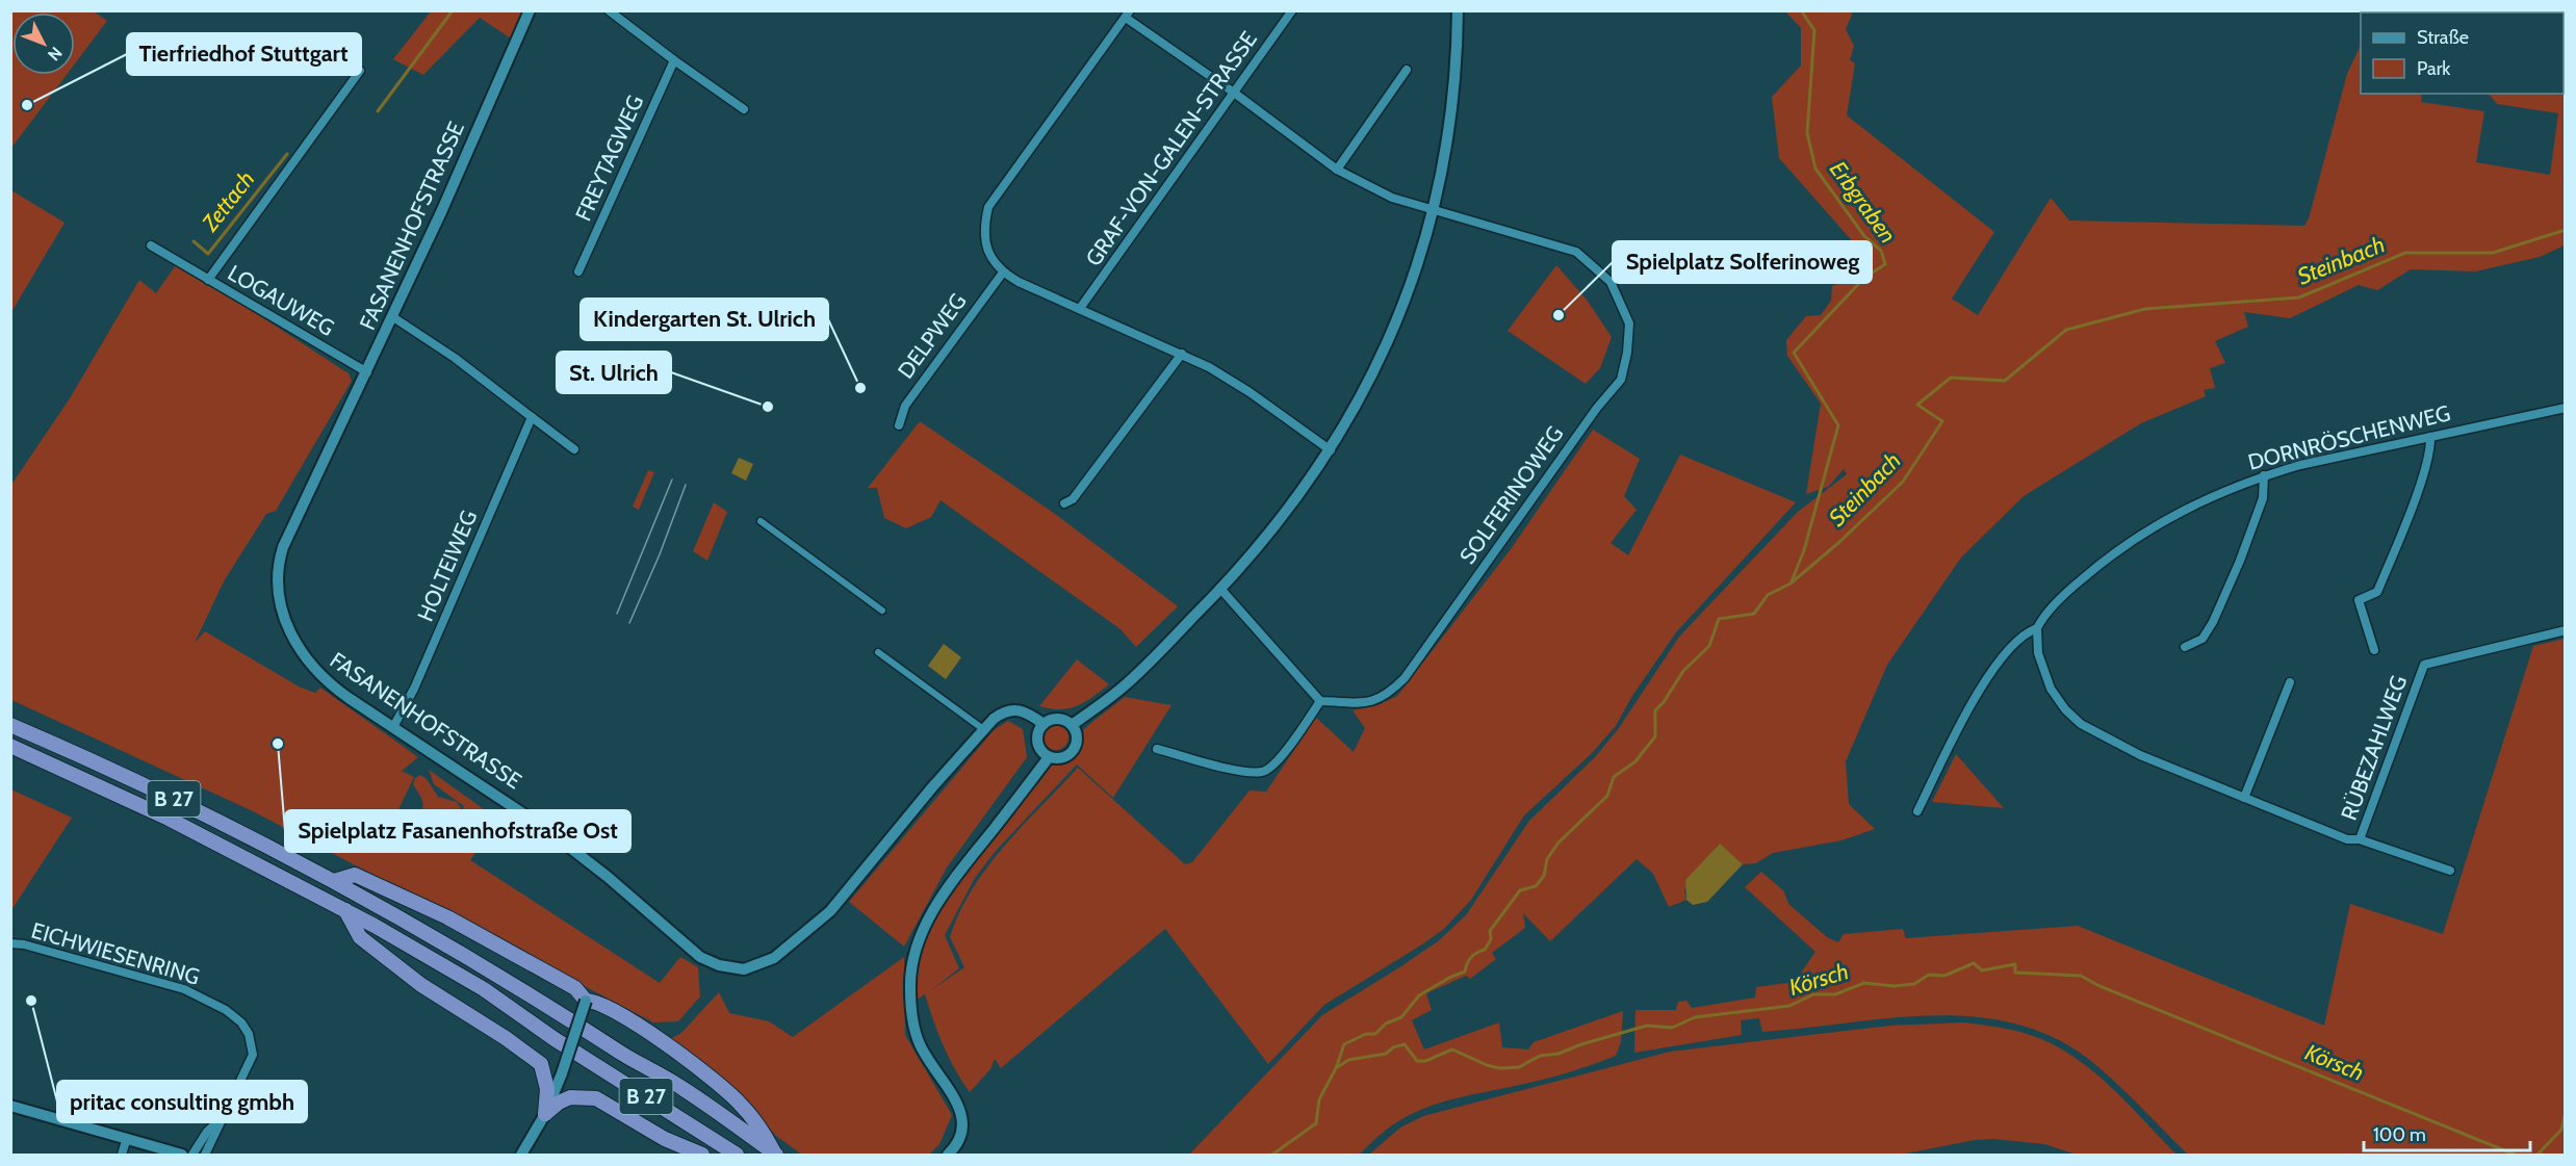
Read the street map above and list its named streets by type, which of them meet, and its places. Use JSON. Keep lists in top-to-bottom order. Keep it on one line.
{"streets":{"highway":["B 27"],"street":["GRAF-VON-GALEN-STRASSE","FREYTAGWEG","FASANENHOFSTRASSE","LOGAUWEG","DELPWEG","DORNRÖSCHENWEG","SOLFERINOWEG","HOLTEIWEG","RÜBEZAHLWEG","EICHWIESENRING"]},"crossings":[["GRAF-VON-GALEN-STRASSE","SOLFERINOWEG"],["FASANENHOFSTRASSE","LOGAUWEG"],["FASANENHOFSTRASSE","HOLTEIWEG"]],"water":["Zettach","Erbgraben","Steinbach","Körsch"],"places":["Tierfriedhof Stuttgart","Spielplatz Solferinoweg","Kindergarten St. Ulrich","St. Ulrich","Spielplatz Fasanenhofstraße Ost","pritac consulting gmbh"],"legend":["Straße","Park"],"scale_bar":"100 m","north":"bottom right"}
